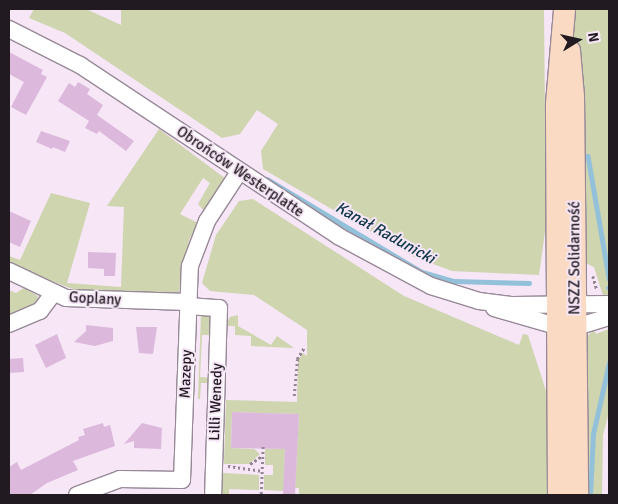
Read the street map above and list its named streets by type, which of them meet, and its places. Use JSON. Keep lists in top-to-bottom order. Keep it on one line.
{"streets":{"main road":["NSZZ Solidarność"],"street":["Obrońców Westerplatte","Goplany","Mazepy","Lilli Wenedy"]},"crossings":[["Obrońców Westerplatte","NSZZ Solidarność"],["Obrońców Westerplatte","Mazepy"],["Goplany","Mazepy"],["Goplany","Lilli Wenedy"]],"water":["Kanał Radunicki"],"north":"right"}
